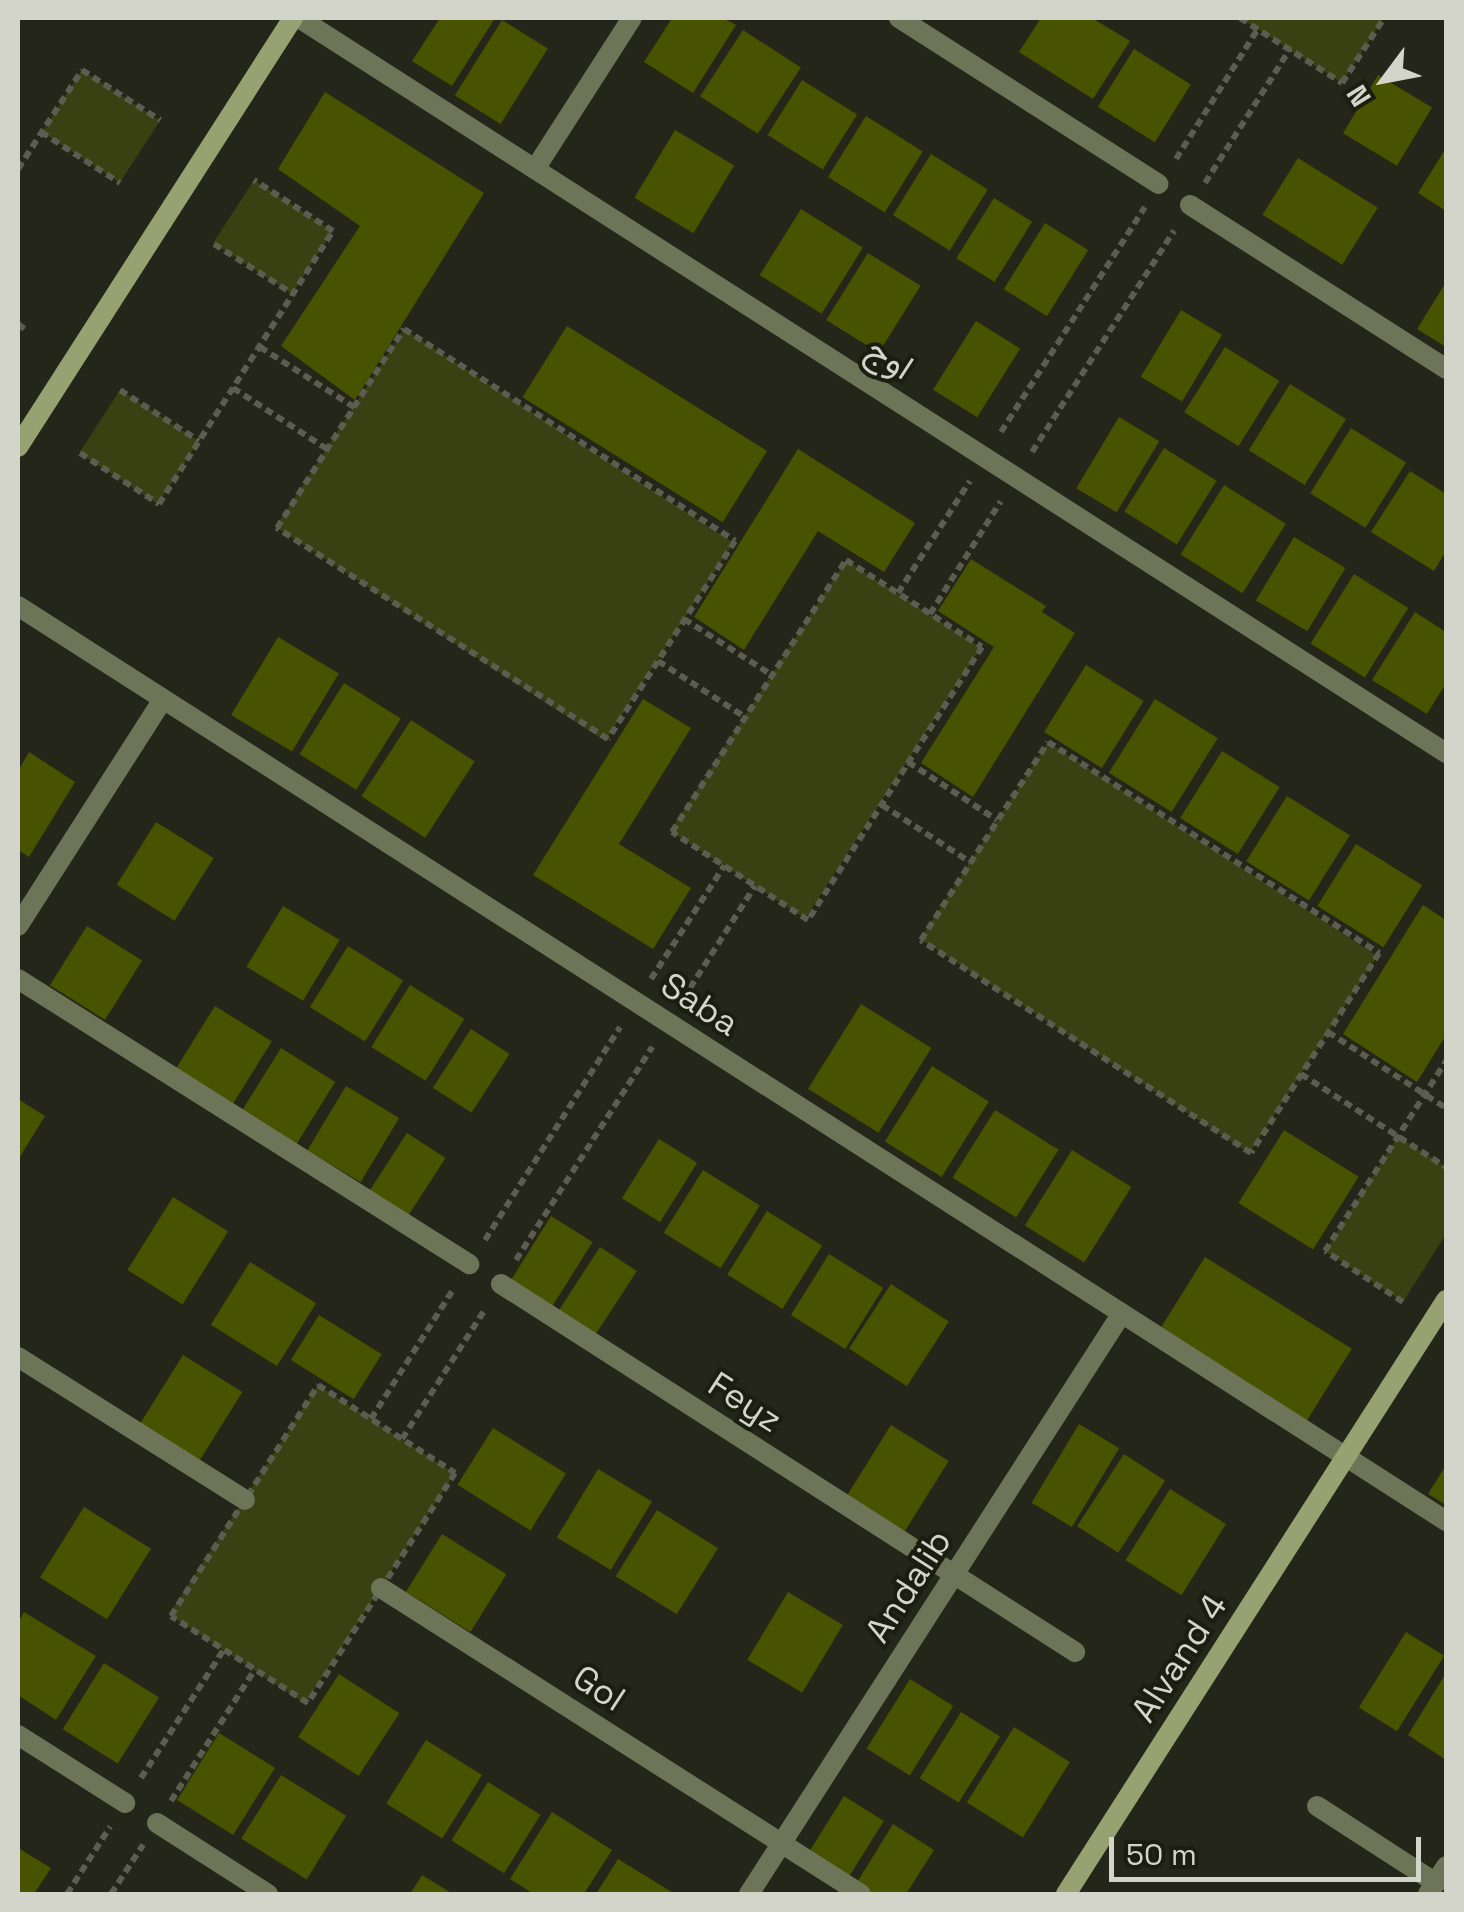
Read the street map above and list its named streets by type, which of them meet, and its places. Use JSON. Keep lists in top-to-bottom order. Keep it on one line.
{"streets":{"street":["اوج","Saba","Feyz","Andalib","Alvand 4","Gol"]},"crossings":[["Saba","Andalib"],["Saba","Alvand 4"],["Feyz","Andalib"],["Andalib","Gol"]],"scale_bar":"50 m","north":"bottom left"}
